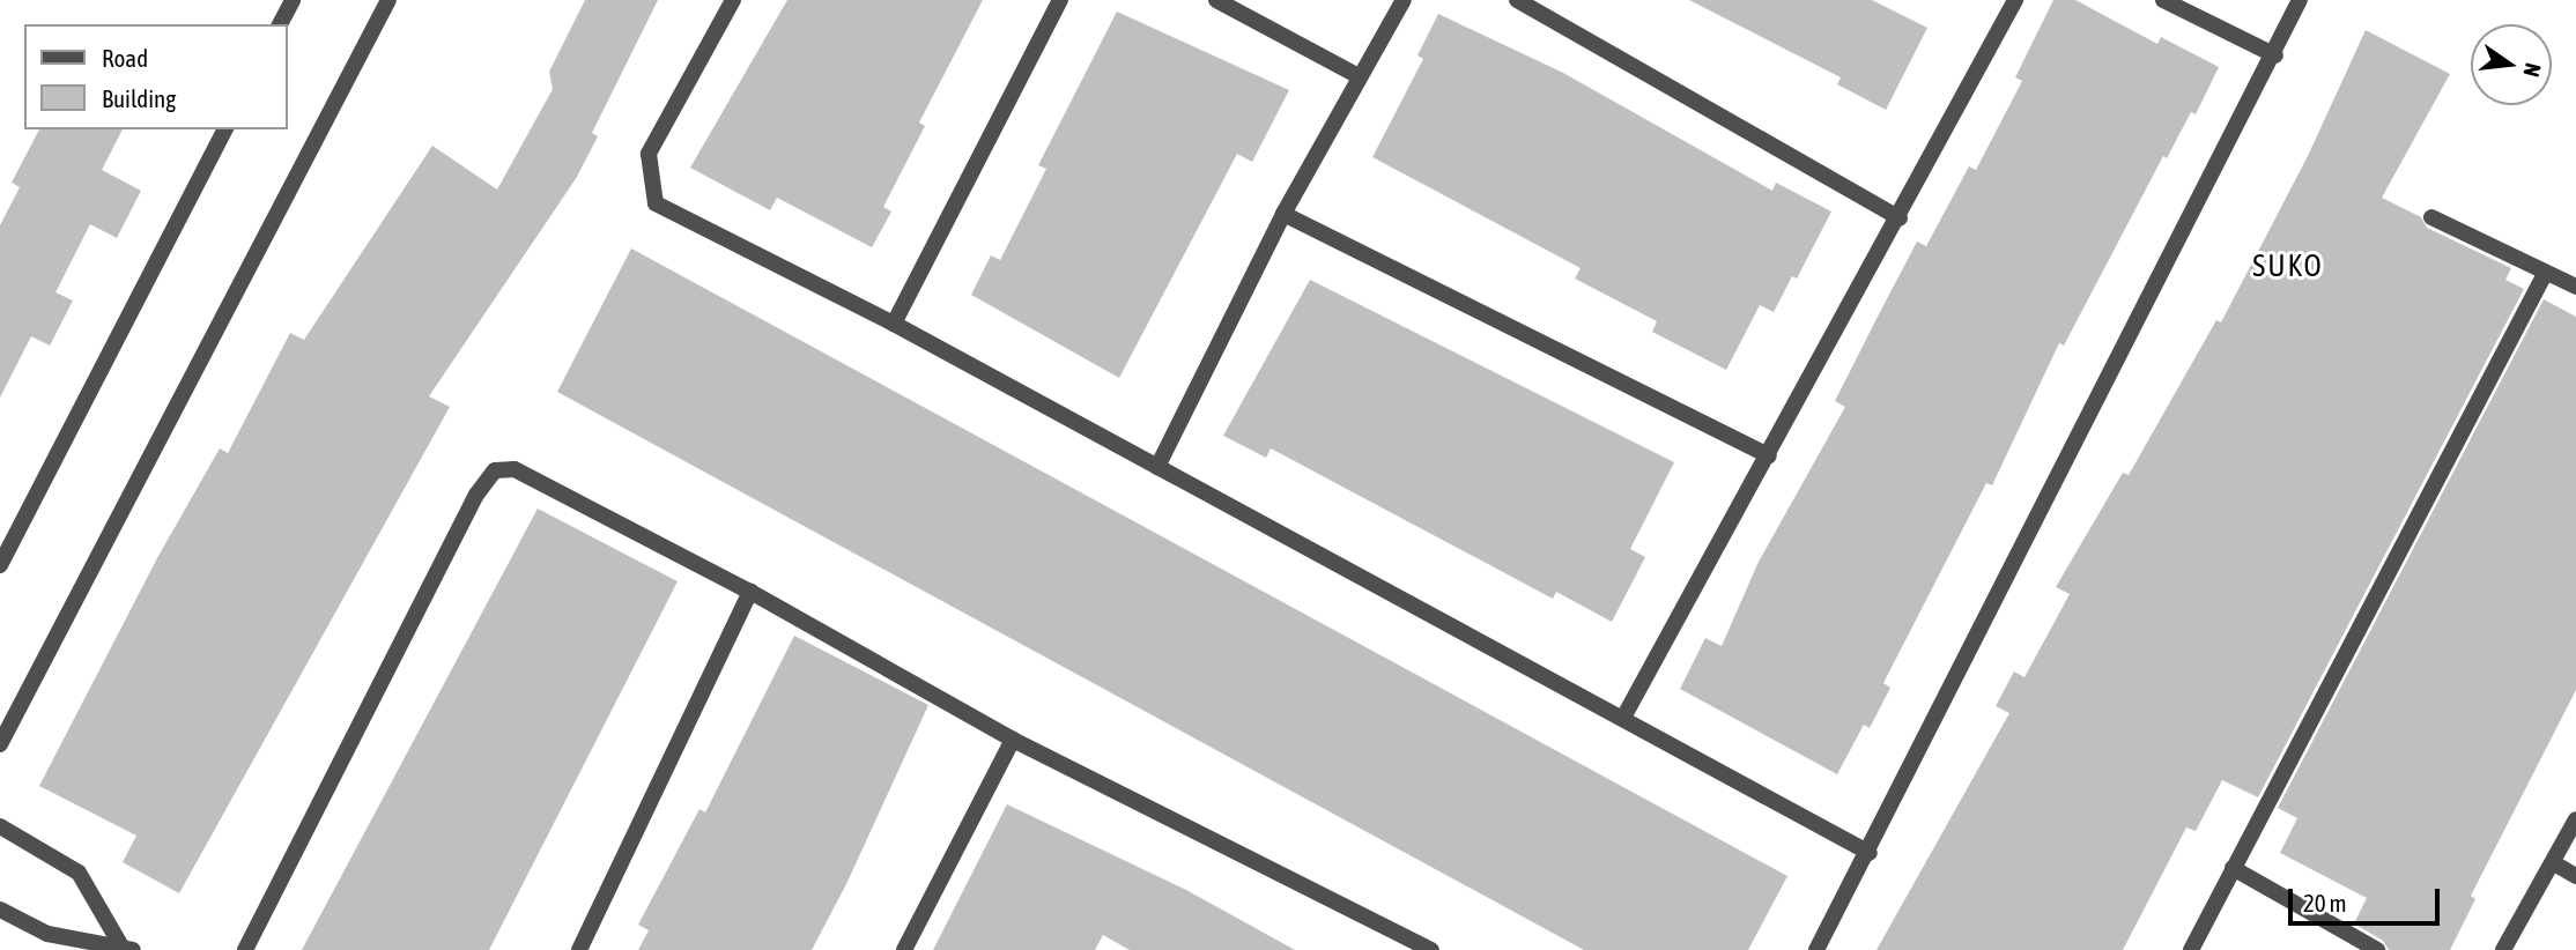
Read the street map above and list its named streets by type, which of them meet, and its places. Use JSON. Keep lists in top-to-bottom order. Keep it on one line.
{"districts":["SUKO"],"legend":["Road","Building"],"scale_bar":"20 m","north":"right"}
